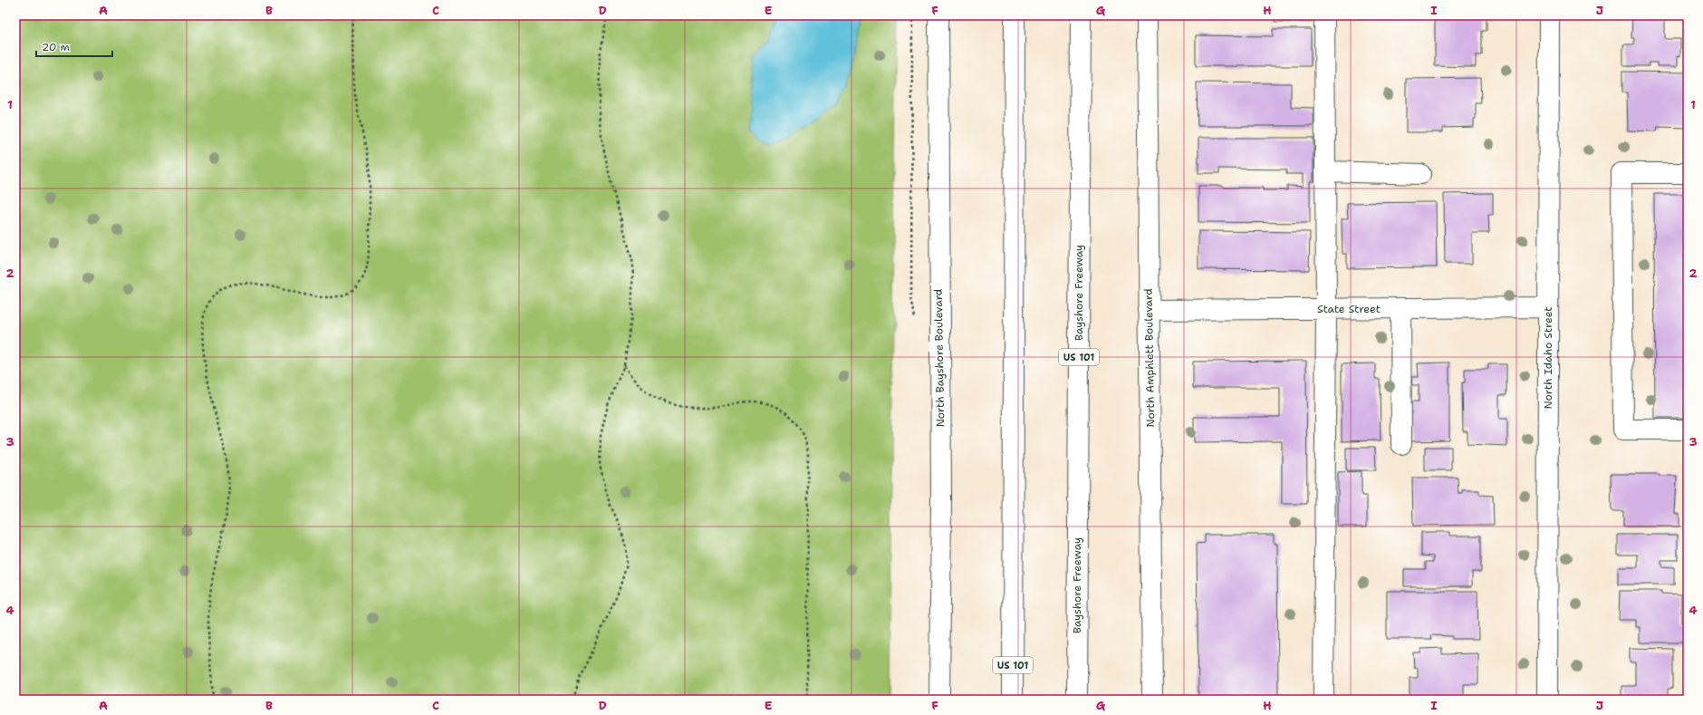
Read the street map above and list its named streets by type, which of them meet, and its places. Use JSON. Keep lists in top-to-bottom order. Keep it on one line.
{"streets":{"main road":["Bayshore Freeway","State Street","US 101","North Bayshore Boulevard","North Amphlett Boulevard","North Idaho Street"]},"crossings":[["State Street","North Amphlett Boulevard"],["State Street","North Idaho Street"]],"scale_bar":"20 m","grid":{"columns":["A","B","C","D","E","F","G","H","I","J"],"rows":["1","2","3","4"]}}
